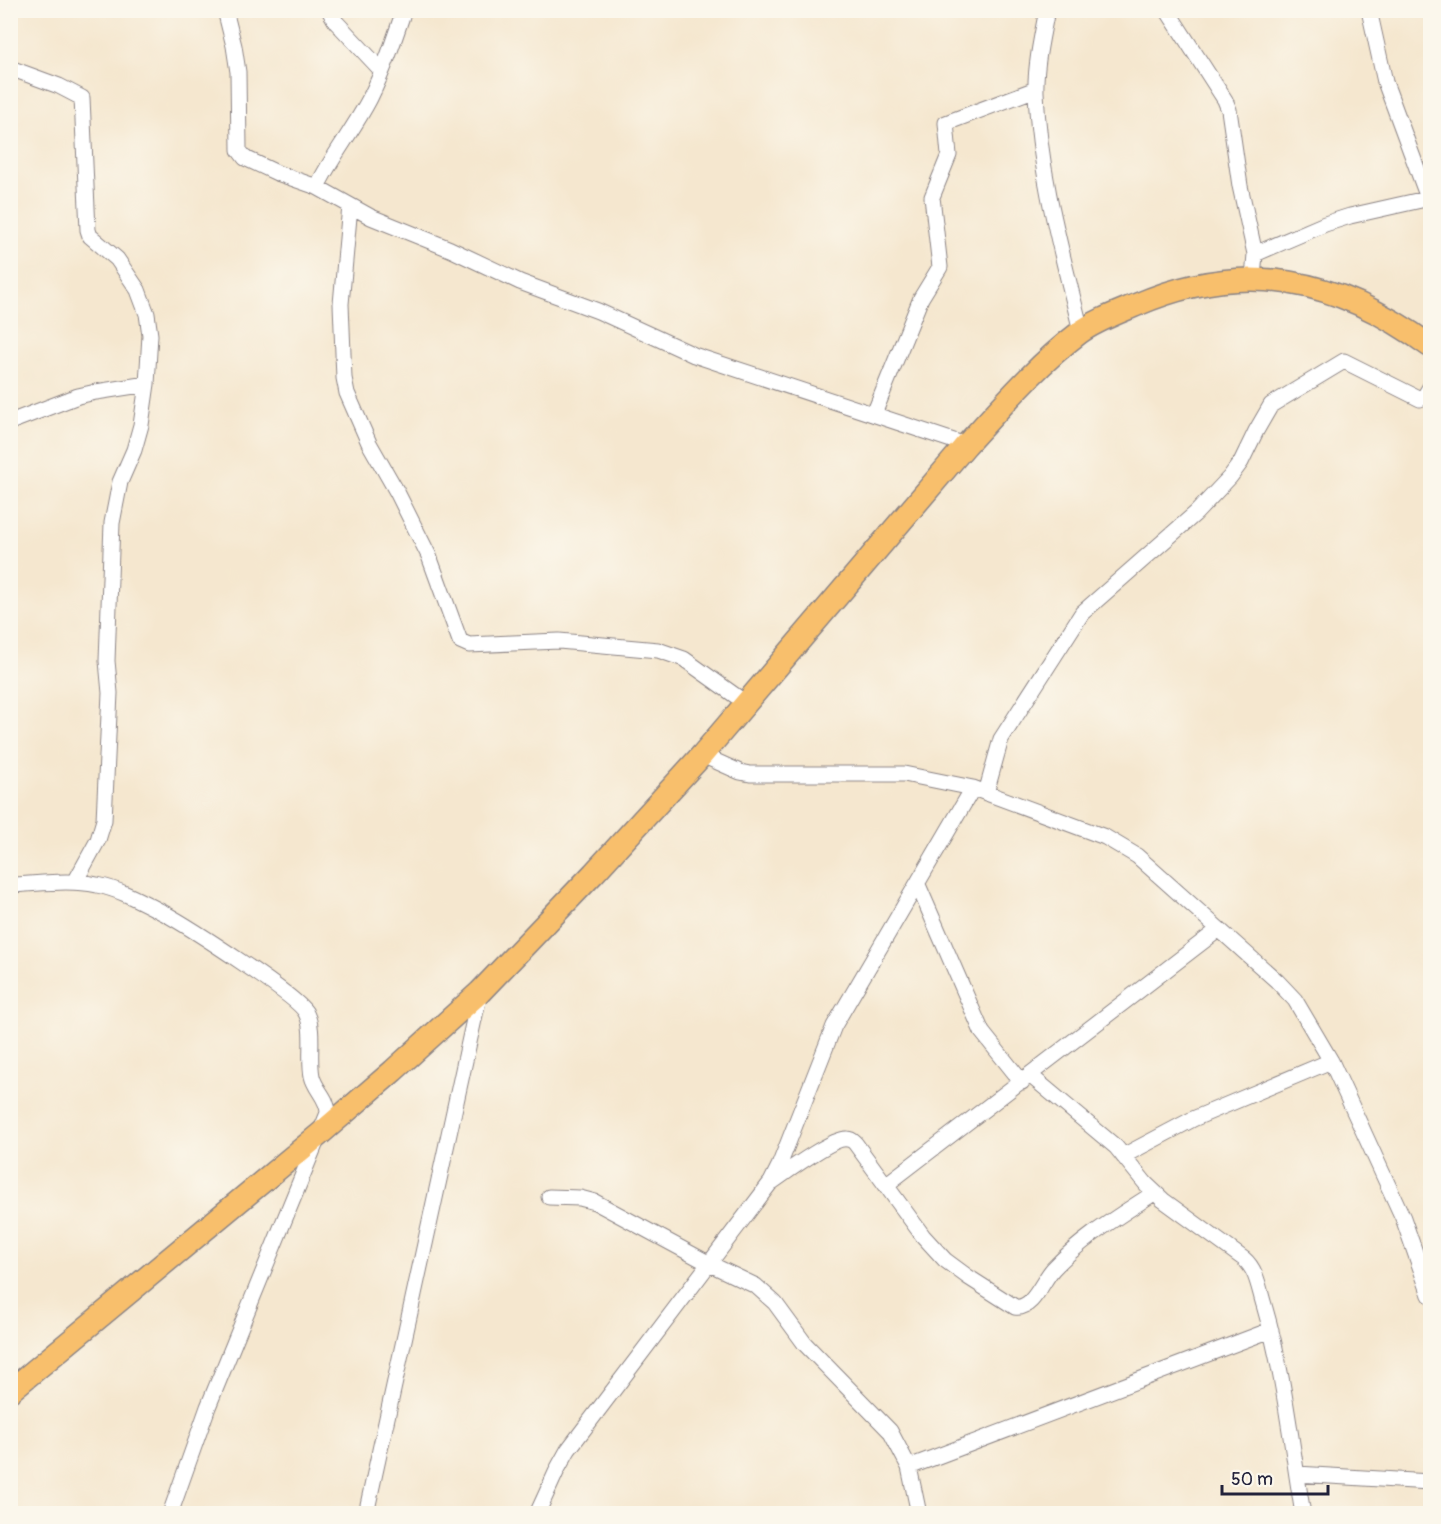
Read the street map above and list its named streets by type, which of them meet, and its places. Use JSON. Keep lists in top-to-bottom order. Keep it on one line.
{"scale_bar":"50 m"}
